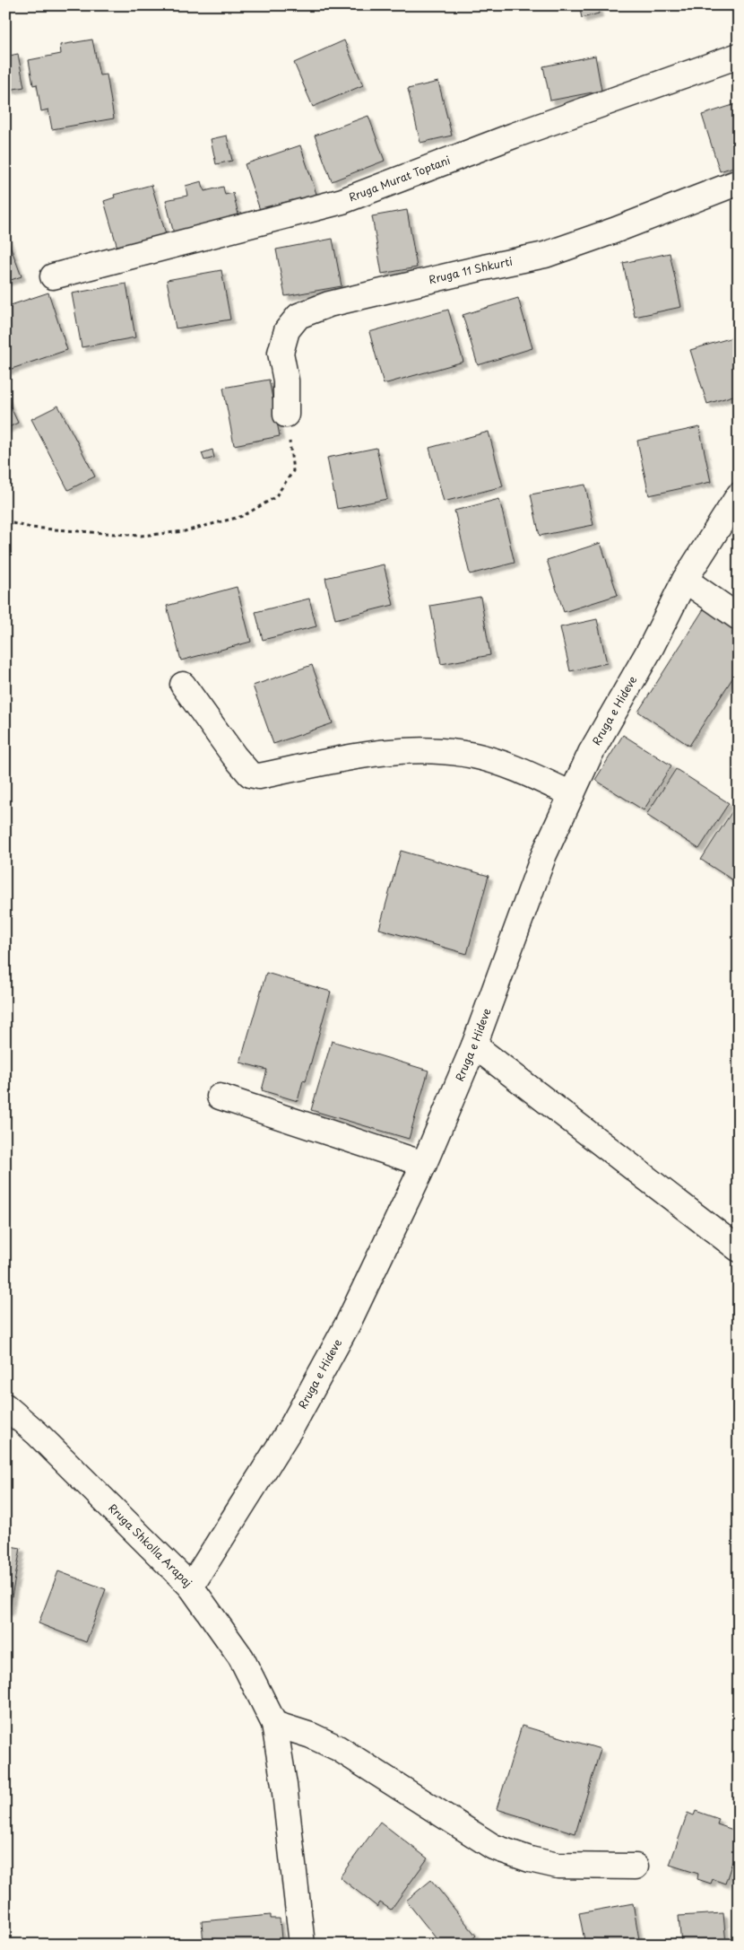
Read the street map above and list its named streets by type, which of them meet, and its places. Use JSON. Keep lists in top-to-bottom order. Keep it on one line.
{"streets":{"street":["Rruga Murat Toptani","Rruga 11 Shkurti","Rruga e Hideve","Rruga Shkolla Arapaj"]},"crossings":[["Rruga e Hideve","Rruga Shkolla Arapaj"]]}
